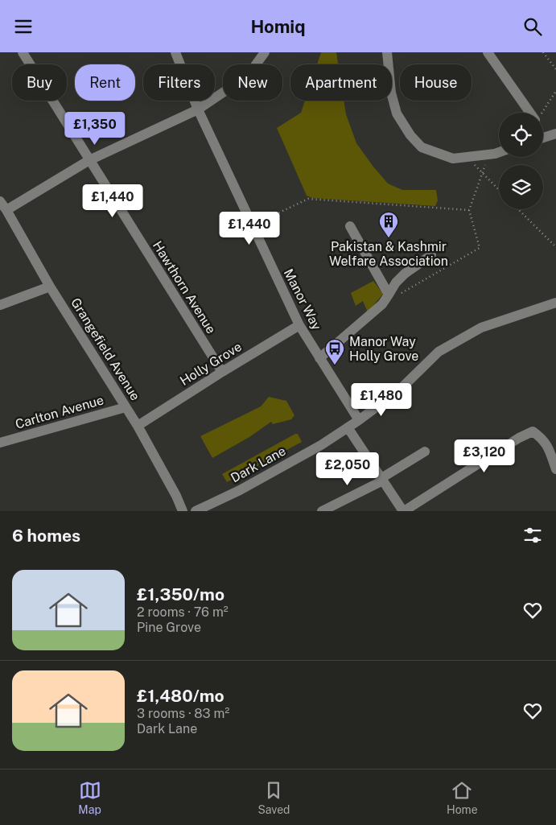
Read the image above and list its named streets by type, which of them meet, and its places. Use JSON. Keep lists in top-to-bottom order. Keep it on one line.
{"streets":{"street":["Hawthorn Avenue","Manor Way","Grangefield Avenue","Holly Grove","Carlton Avenue","Dark Lane"]},"crossings":[["Hawthorn Avenue","Holly Grove"],["Manor Way","Holly Grove"],["Manor Way","Dark Lane"],["Grangefield Avenue","Holly Grove"],["Grangefield Avenue","Carlton Avenue"]],"places":{"building":["Pakistan & Kashmir Welfare Association"],"bus stop":["Manor Way Holly Grove"]},"page":{"header":"Homiq","chip":["Buy","Rent","Filters","New","Apartment","House"],"price":["£1,350","£1,440","£1,440","£1,480","£3,120","£2,050"],"heading":"6 homes","list":[{"name":"£1,350/mo","note":"2 rooms · 76 m² · Pine Grove"},{"name":"£1,480/mo","note":"3 rooms · 83 m² · Dark Lane"}],"tabs":["Map","Saved","Home"]}}
